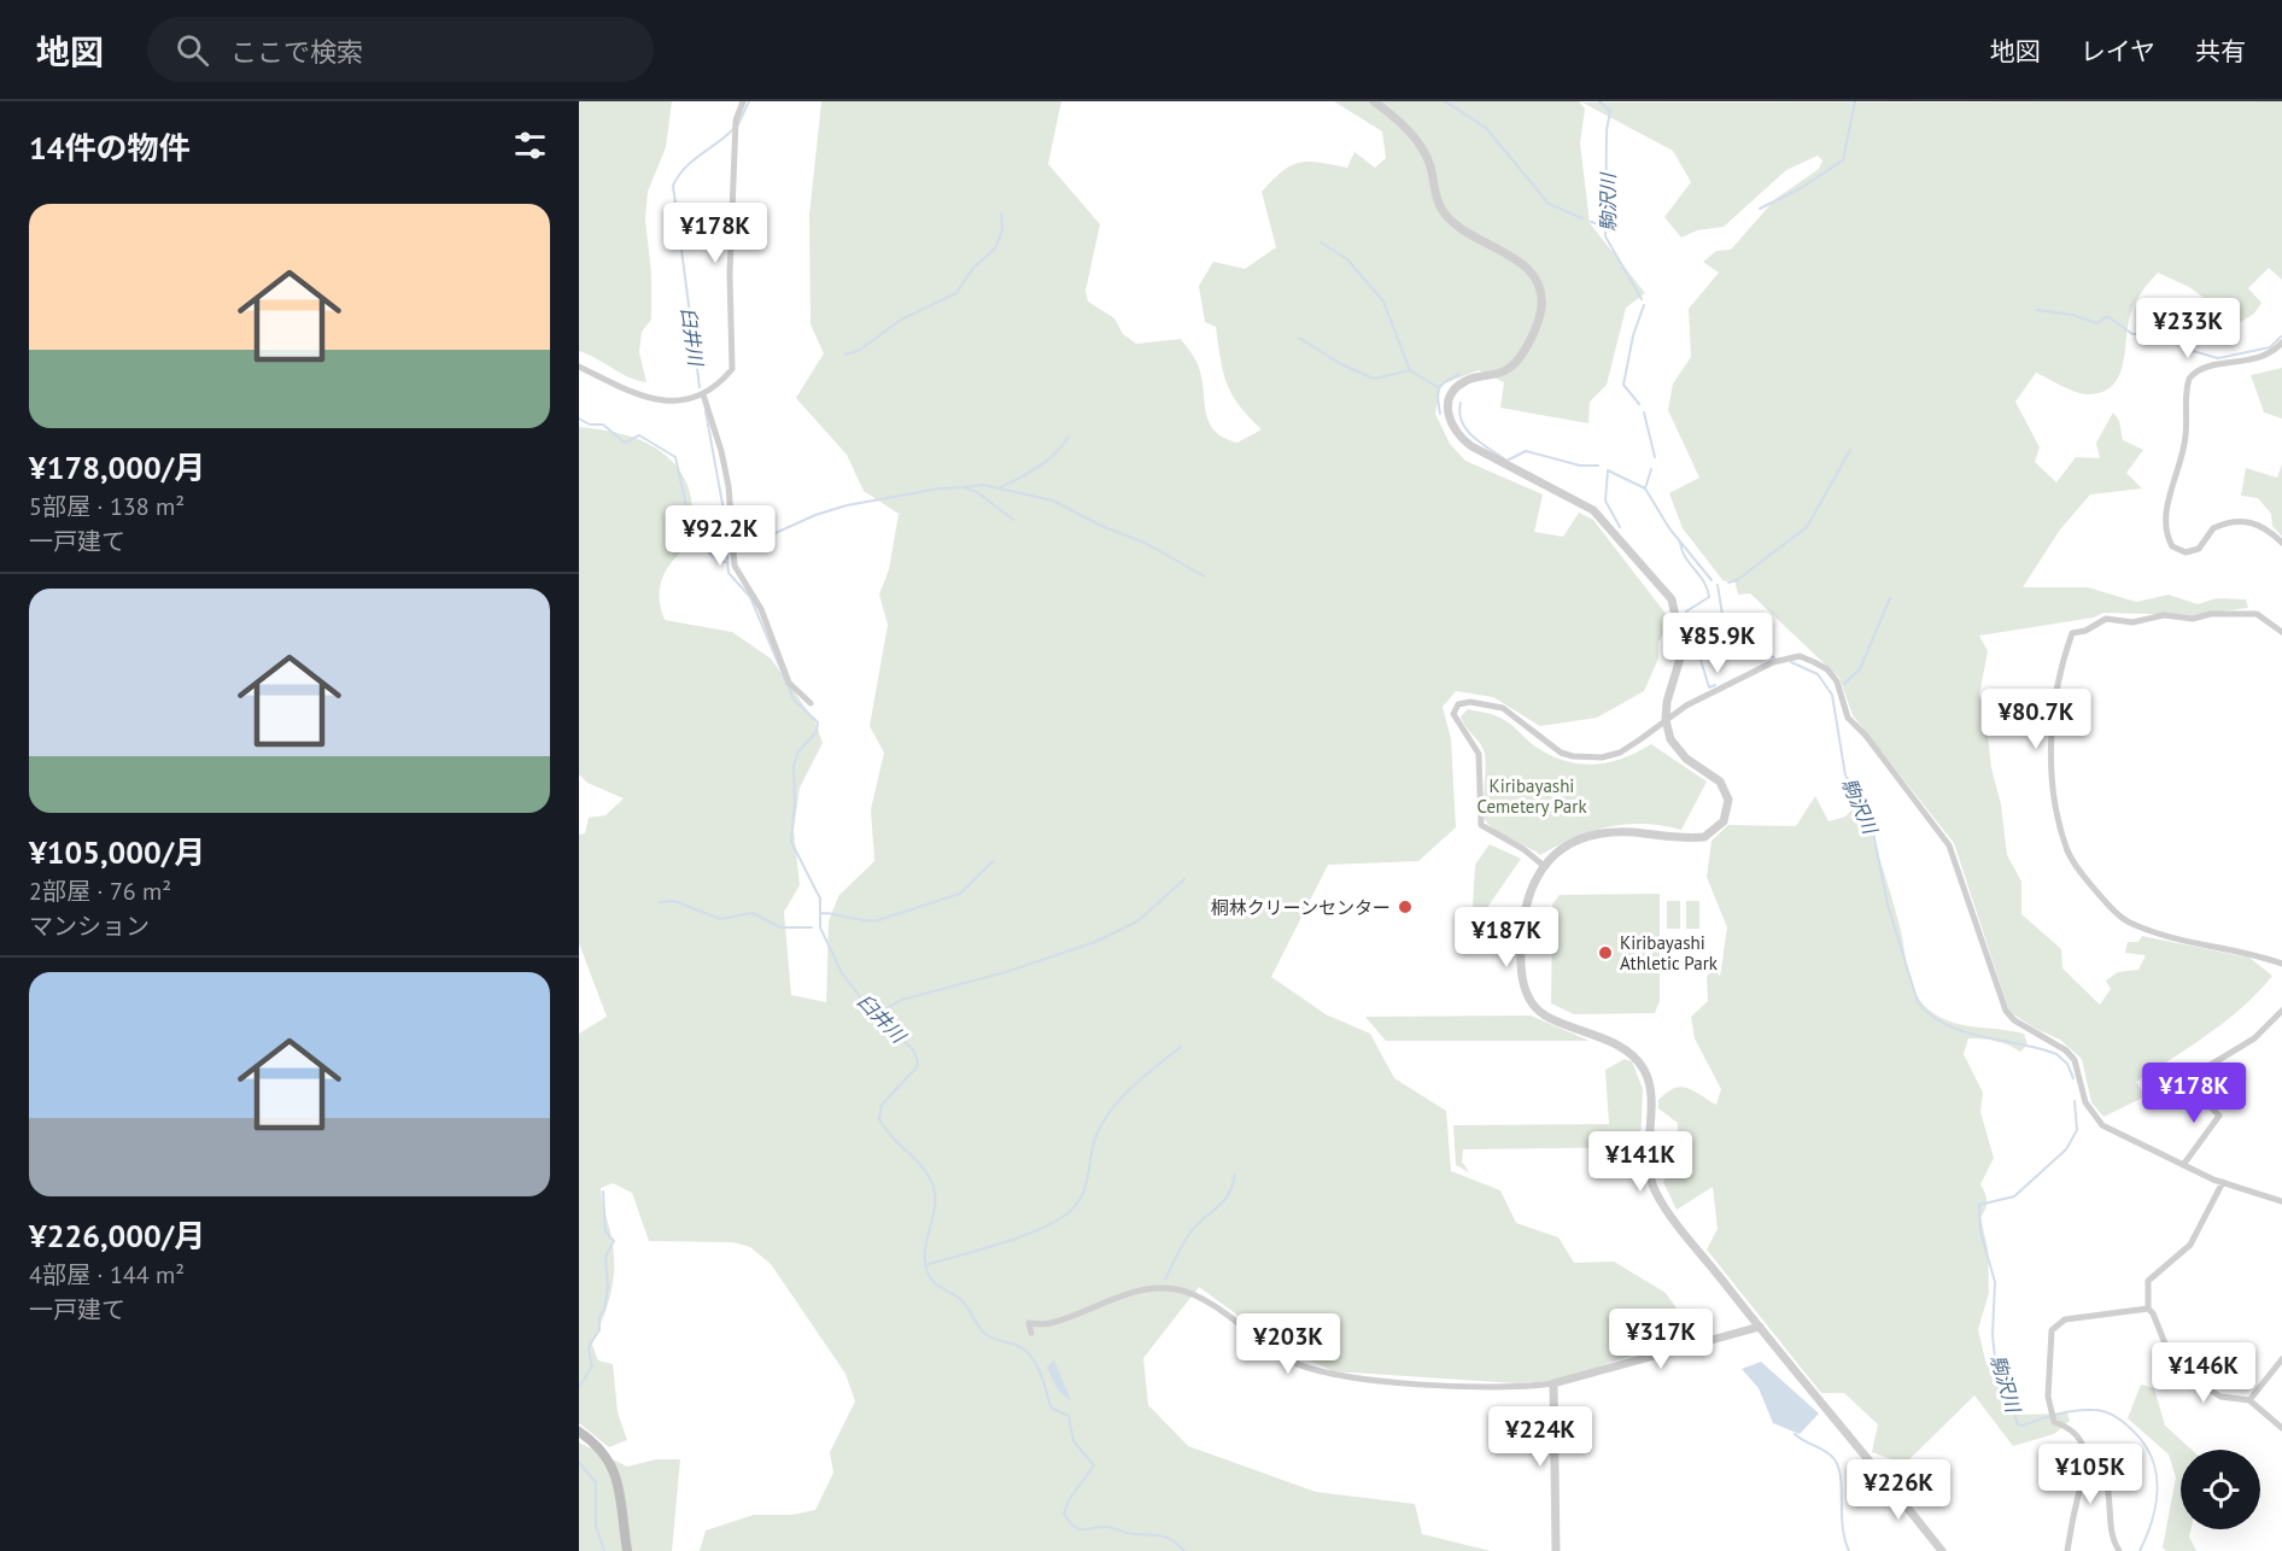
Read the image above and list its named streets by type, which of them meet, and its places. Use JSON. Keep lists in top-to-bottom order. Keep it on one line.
{"water":["駒沢川","臼井川"],"parks":["Kiribayashi Cemetery Park"],"places":["桐林クリーンセンター","Kiribayashi Athletic Park"],"page":{"header":"地図","search":"ここで検索","nav":["地図","レイヤ","共有"],"heading":"14件の物件","list":[{"name":"¥178,000/月","note":"5部屋 · 138 m² · 一戸建て"},{"name":"¥105,000/月","note":"2部屋 · 76 m² · マンション"},{"name":"¥226,000/月","note":"4部屋 · 144 m² · 一戸建て"}],"price":["¥178K","¥233K","¥92.2K","¥85.9K","¥80.7K","¥187K","¥178K","¥141K","¥317K","¥203K","¥146K","¥224K","¥105K","¥226K"]}}
